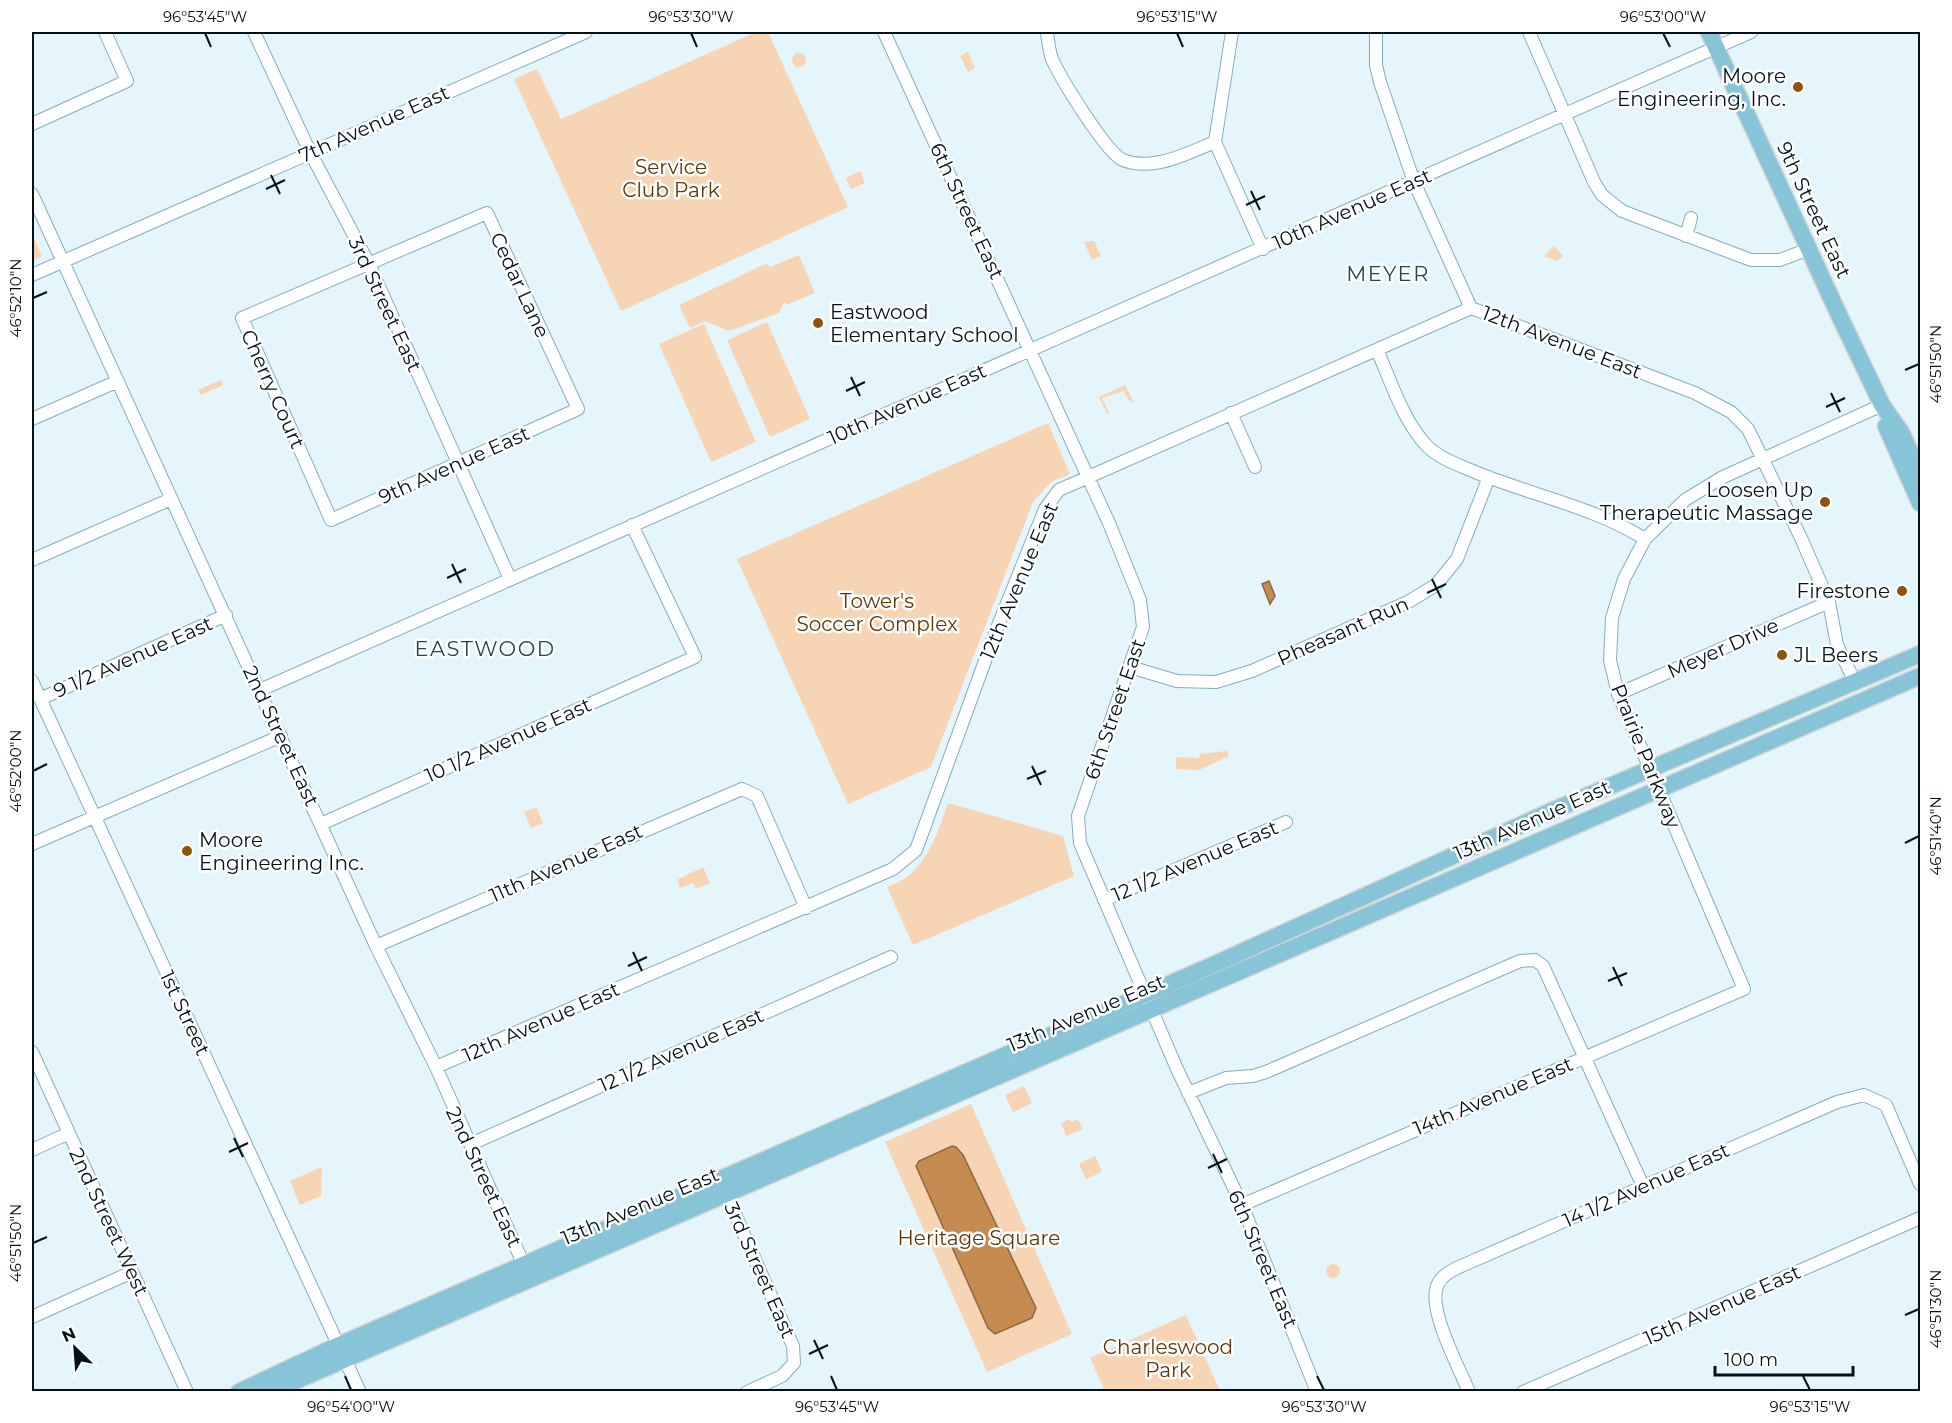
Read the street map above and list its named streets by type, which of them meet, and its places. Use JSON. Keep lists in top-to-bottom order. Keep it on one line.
{"streets":{"main road":["9th Street East","13th Avenue East"],"street":["7th Avenue East","10th Avenue East","6th Street East","Cedar Lane","3rd Street East","12th Avenue East","Cherry Court","9th Avenue East","Pheasant Run","Meyer Drive","9 1/2 Avenue East","2nd Street East","10 1/2 Avenue East","Prairie Parkway","12 1/2 Avenue East","11th Avenue East","1st Street","14th Avenue East","14 1/2 Avenue East","2nd Street West","15th Avenue East"]},"crossings":[["7th Avenue East","3rd Street East"],["7th Avenue East","2nd Street East"],["10th Avenue East","9th Street East"],["10th Avenue East","6th Street East"],["10th Avenue East","3rd Street East"],["10th Avenue East","2nd Street East"],["10th Avenue East","10 1/2 Avenue East"],["9th Street East","Prairie Parkway"],["6th Street East","12th Avenue East"],["6th Street East","Pheasant Run"],["6th Street East","13th Avenue East"],["6th Street East","12 1/2 Avenue East"],["6th Street East","14th Avenue East"],["Cedar Lane","3rd Street East"],["Cedar Lane","Cherry Court"],["Cedar Lane","9th Avenue East"],["3rd Street East","Cherry Court"],["3rd Street East","9th Avenue East"],["3rd Street East","13th Avenue East"],["12th Avenue East","Meyer Drive"],["12th Avenue East","2nd Street East"],["12th Avenue East","Prairie Parkway"],["12th Avenue East","13th Avenue East"],["12th Avenue East","11th Avenue East"],["Cherry Court","9th Avenue East"],["Meyer Drive","Prairie Parkway"],["9 1/2 Avenue East","2nd Street East"],["9 1/2 Avenue East","1st Street"],["2nd Street East","10 1/2 Avenue East"],["2nd Street East","13th Avenue East"],["2nd Street East","12 1/2 Avenue East"],["2nd Street East","11th Avenue East"],["Prairie Parkway","13th Avenue East"],["Prairie Parkway","14th Avenue East"],["13th Avenue East","1st Street"]],"districts":["MEYER","EASTWOOD"],"parks":["Service Club Park","Tower's Soccer Complex","Heritage Square","Charleswood Park"],"places":["Moore Engineering, Inc.","Eastwood Elementary School","Loosen Up Therapeutic Massage","Firestone","JL Beers","Moore Engineering Inc."],"scale_bar":"100 m","north":"top left","coordinates":["96°53'45\"W","96°53'30\"W","96°53'15\"W","96°53'00\"W","46°52'10\"N","46°51'50\"N","46°52'00\"N","46°51'40\"N","46°51'30\"N","96°54'00\"W"]}
